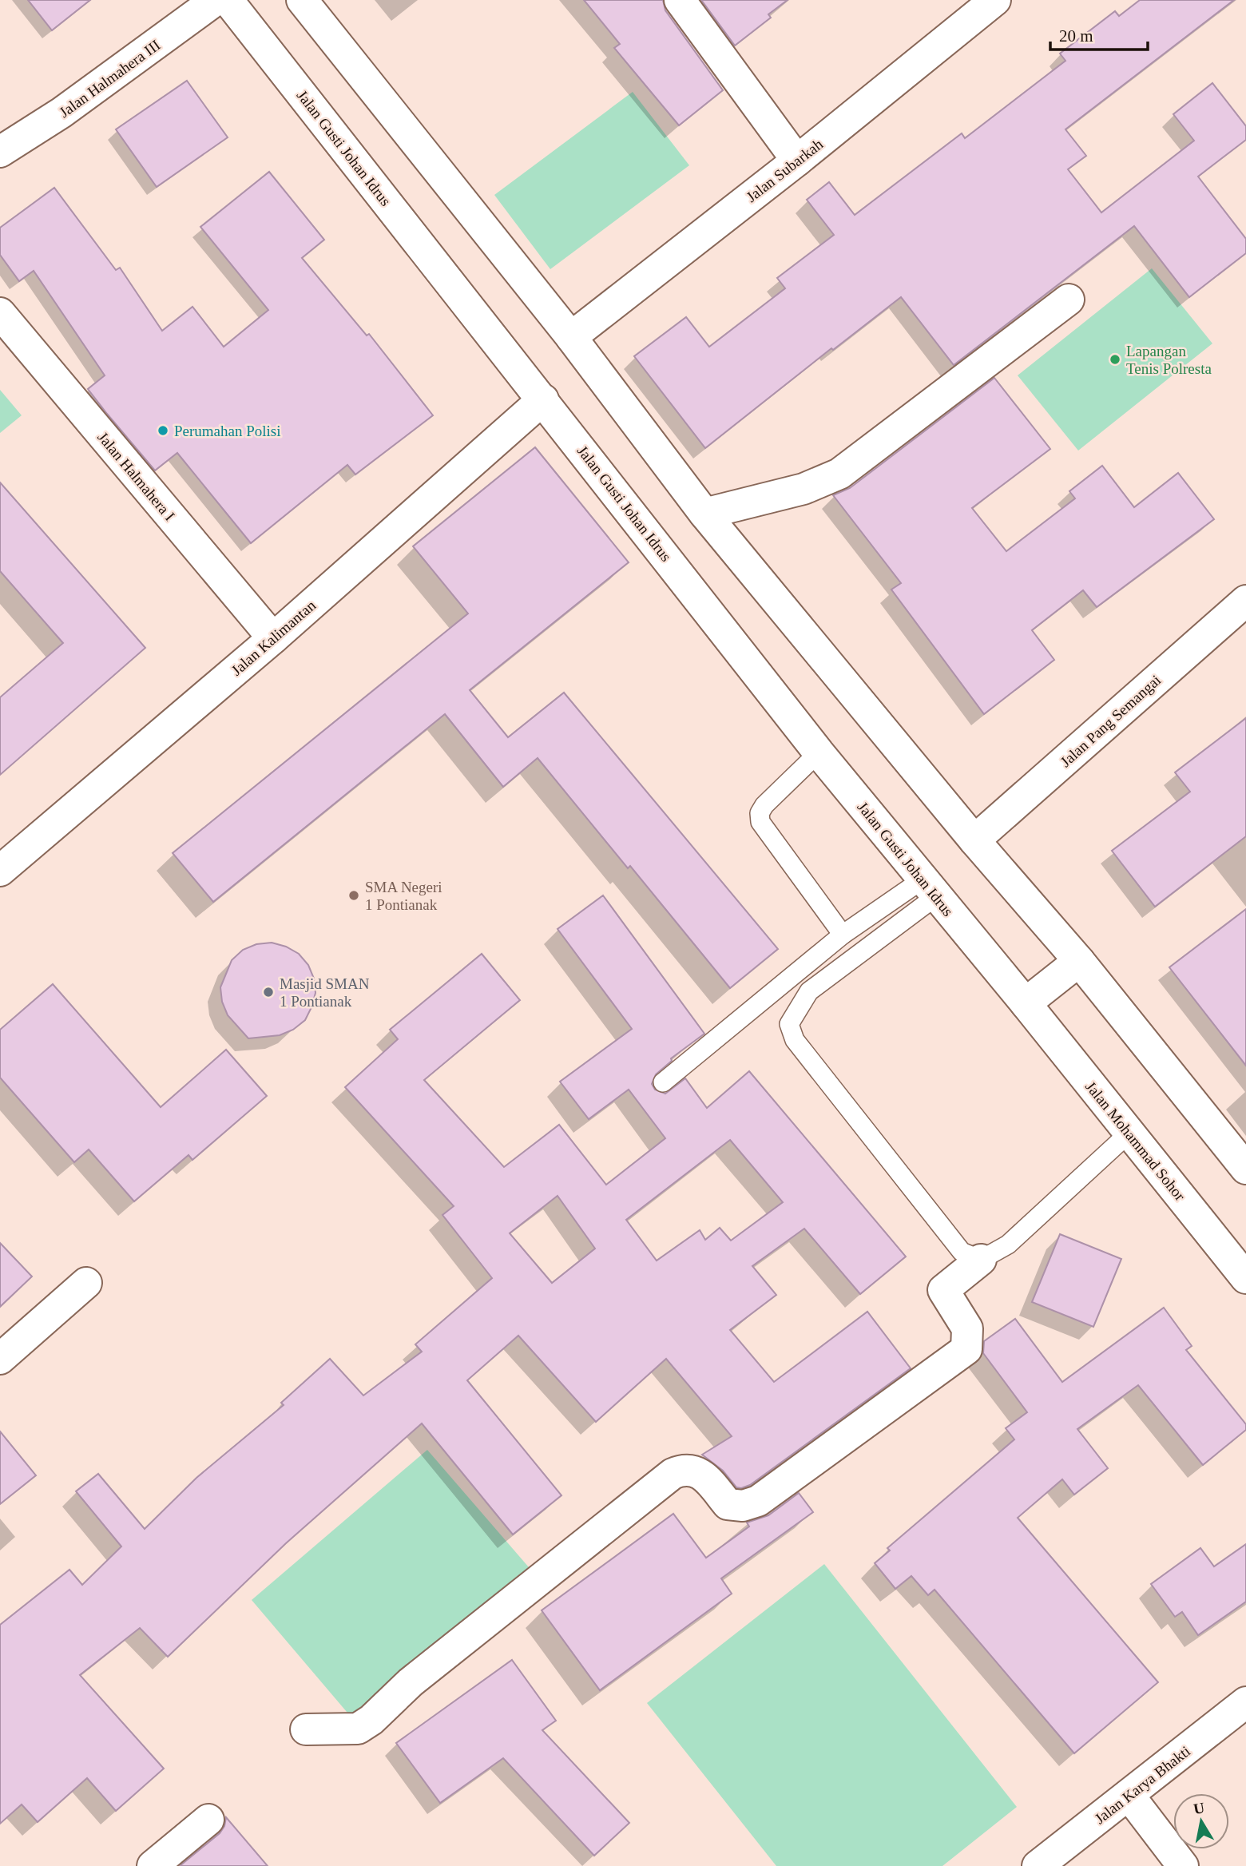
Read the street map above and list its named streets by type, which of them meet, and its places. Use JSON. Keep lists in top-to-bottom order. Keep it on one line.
{"streets":{"street":["Jalan Halmahera III","Jalan Gusti Johan Idrus","Jalan Subarkah","Jalan Halmahera I","Jalan Kalimantan","Jalan Pang Semangai","Jalan Mohammad Sohor","Jalan Karya Bhakti"]},"crossings":[["Jalan Gusti Johan Idrus","Jalan Kalimantan"],["Jalan Gusti Johan Idrus","Jalan Mohammad Sohor"],["Jalan Halmahera I","Jalan Kalimantan"]],"places":["Lapangan Tenis Polresta","Perumahan Polisi","SMA Negeri 1 Pontianak","Masjid SMAN 1 Pontianak"],"scale_bar":"20 m","north":"top"}
